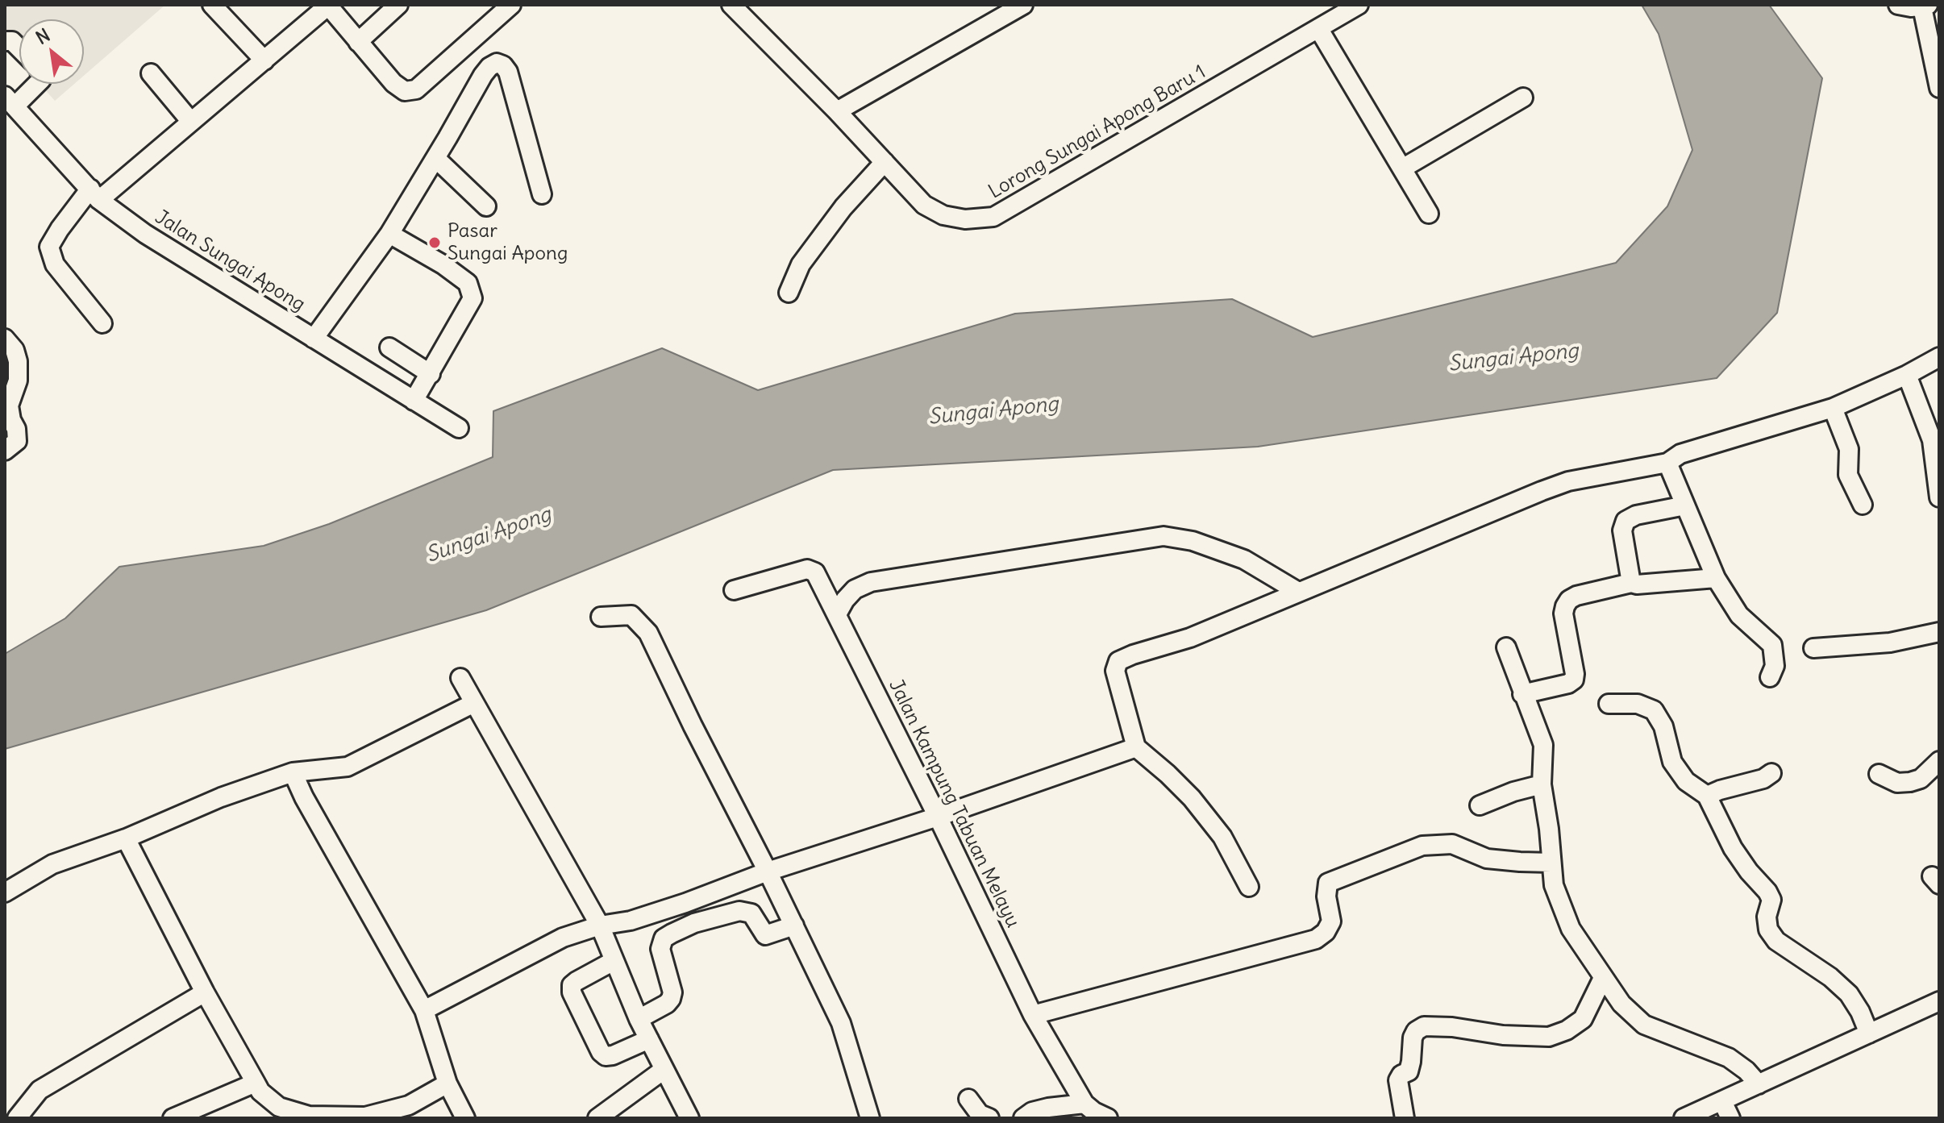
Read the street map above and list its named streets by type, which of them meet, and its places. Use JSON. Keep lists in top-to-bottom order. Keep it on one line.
{"streets":{"street":["Lorong Sungai Apong Baru 1","Jalan Sungai Apong","Jalan Kampung Tabuan Melayu"]},"water":["Sungai Apong"],"places":["Pasar Sungai Apong"],"north":"top left"}
